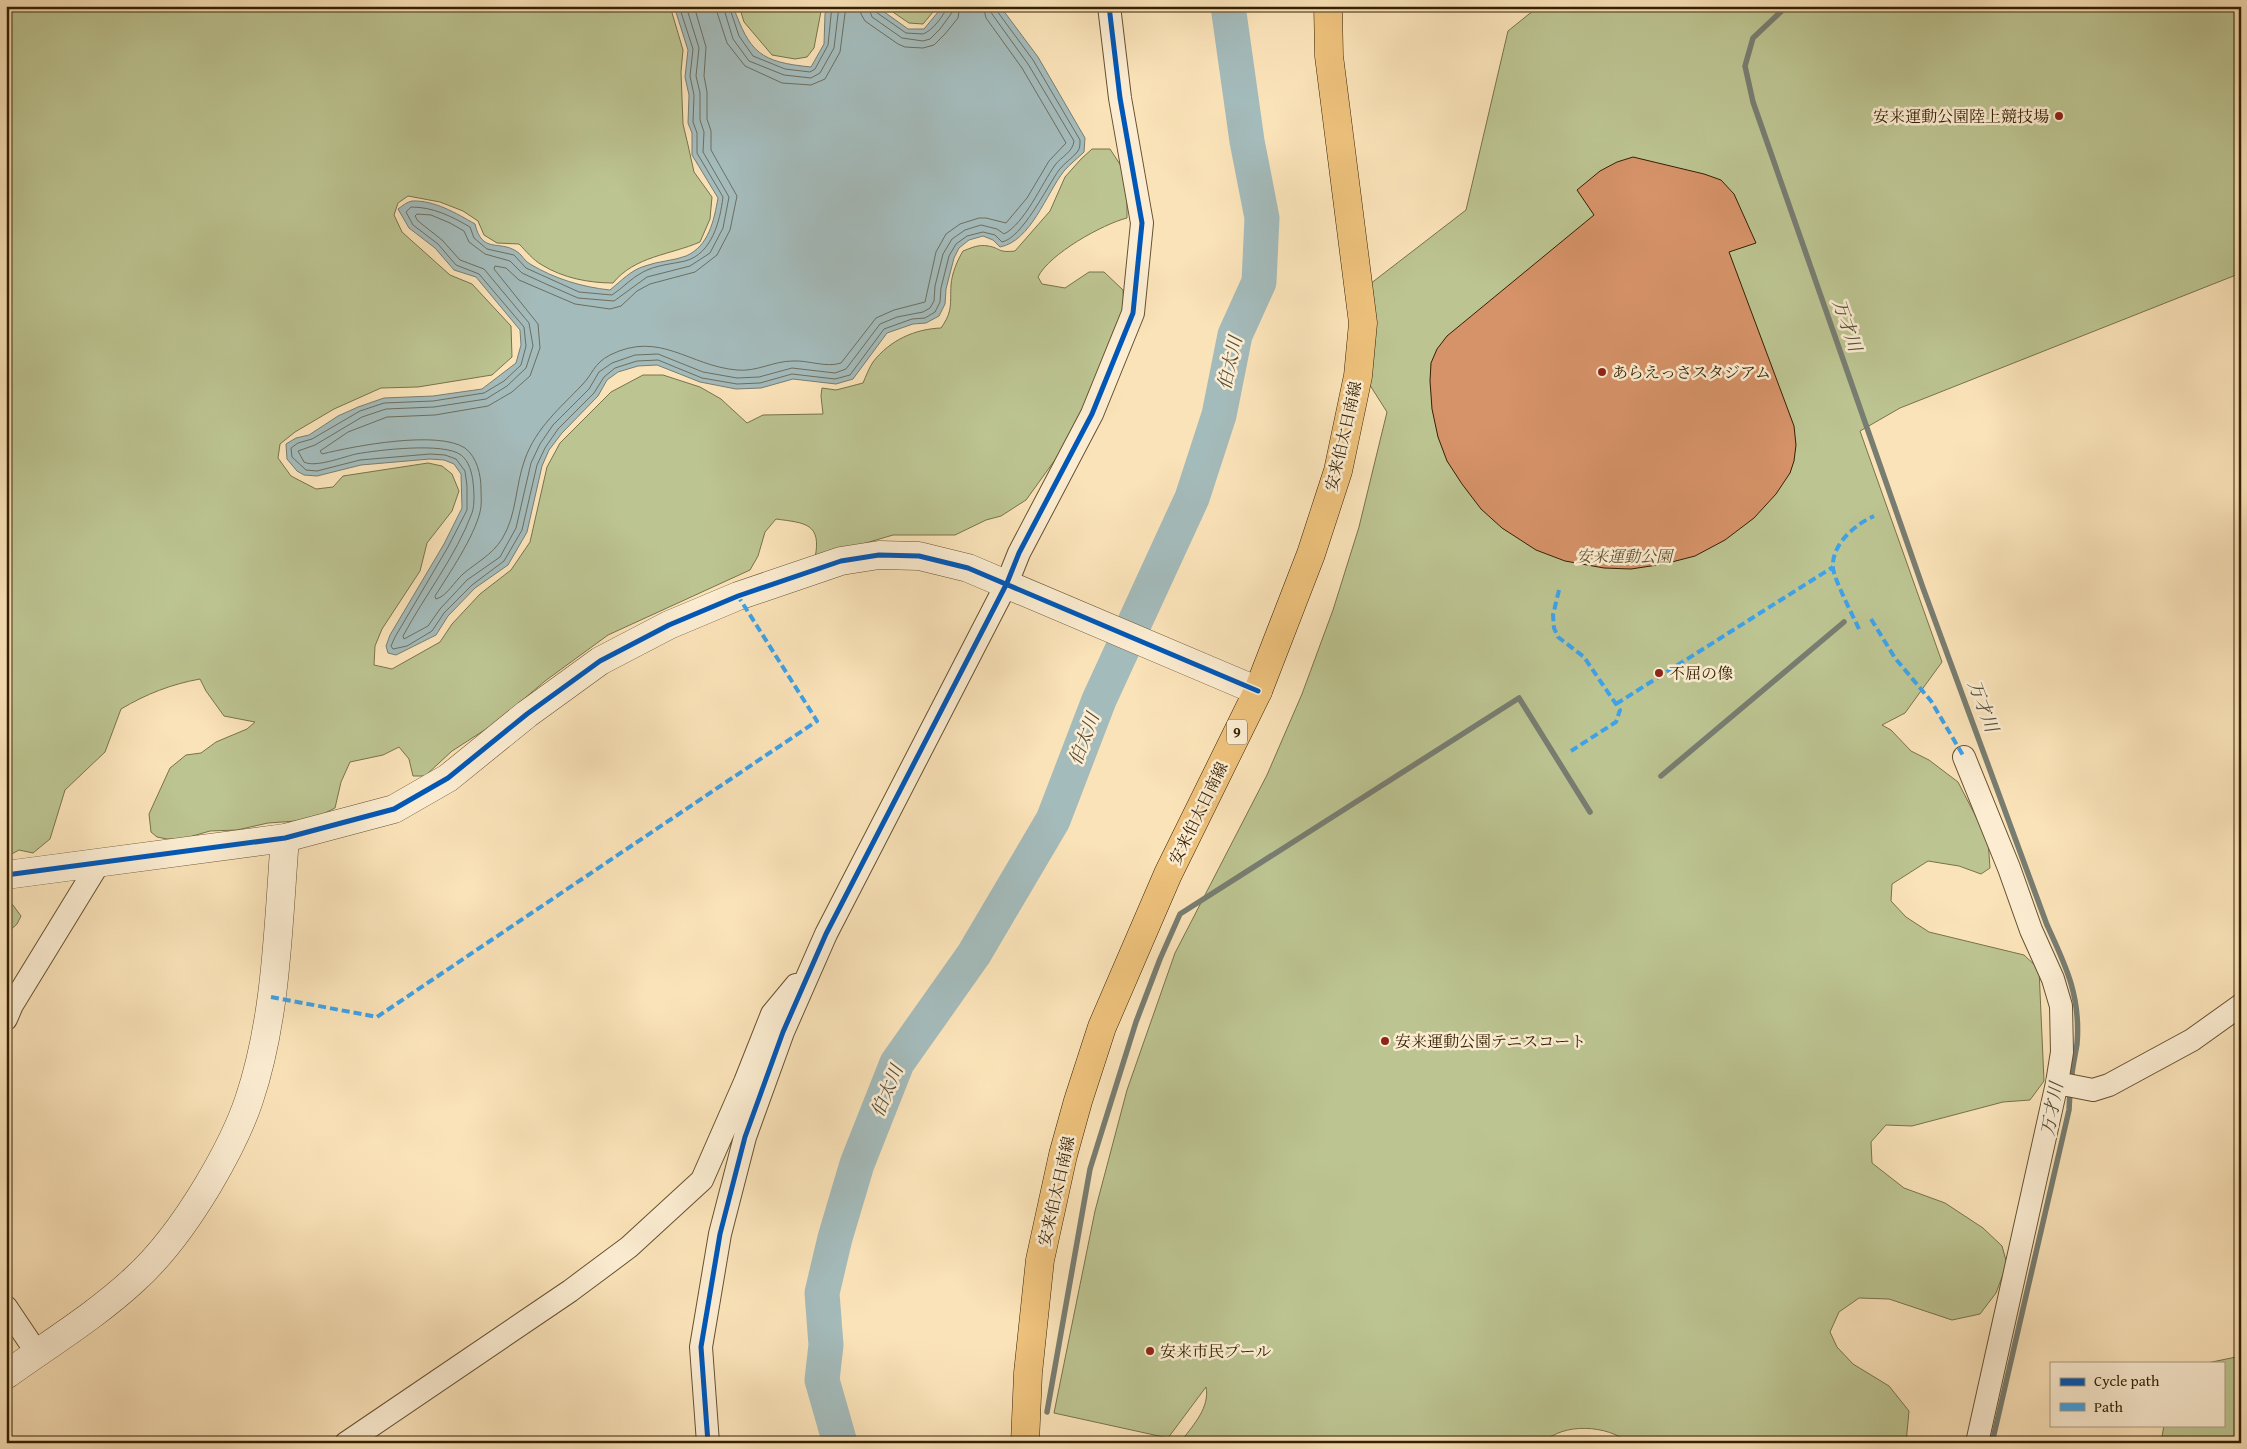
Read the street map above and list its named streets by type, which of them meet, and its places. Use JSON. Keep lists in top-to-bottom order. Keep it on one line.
{"streets":{"main road":["安来伯太日南線","9"]},"water":["万才川","伯太川"],"parks":["安来運動公園"],"places":["安来運動公園陸上競技場","あらえっさスタジアム","不屈の像","安来運動公園テニスコート","安来市民プール"],"legend":["Cycle path","Path"]}
